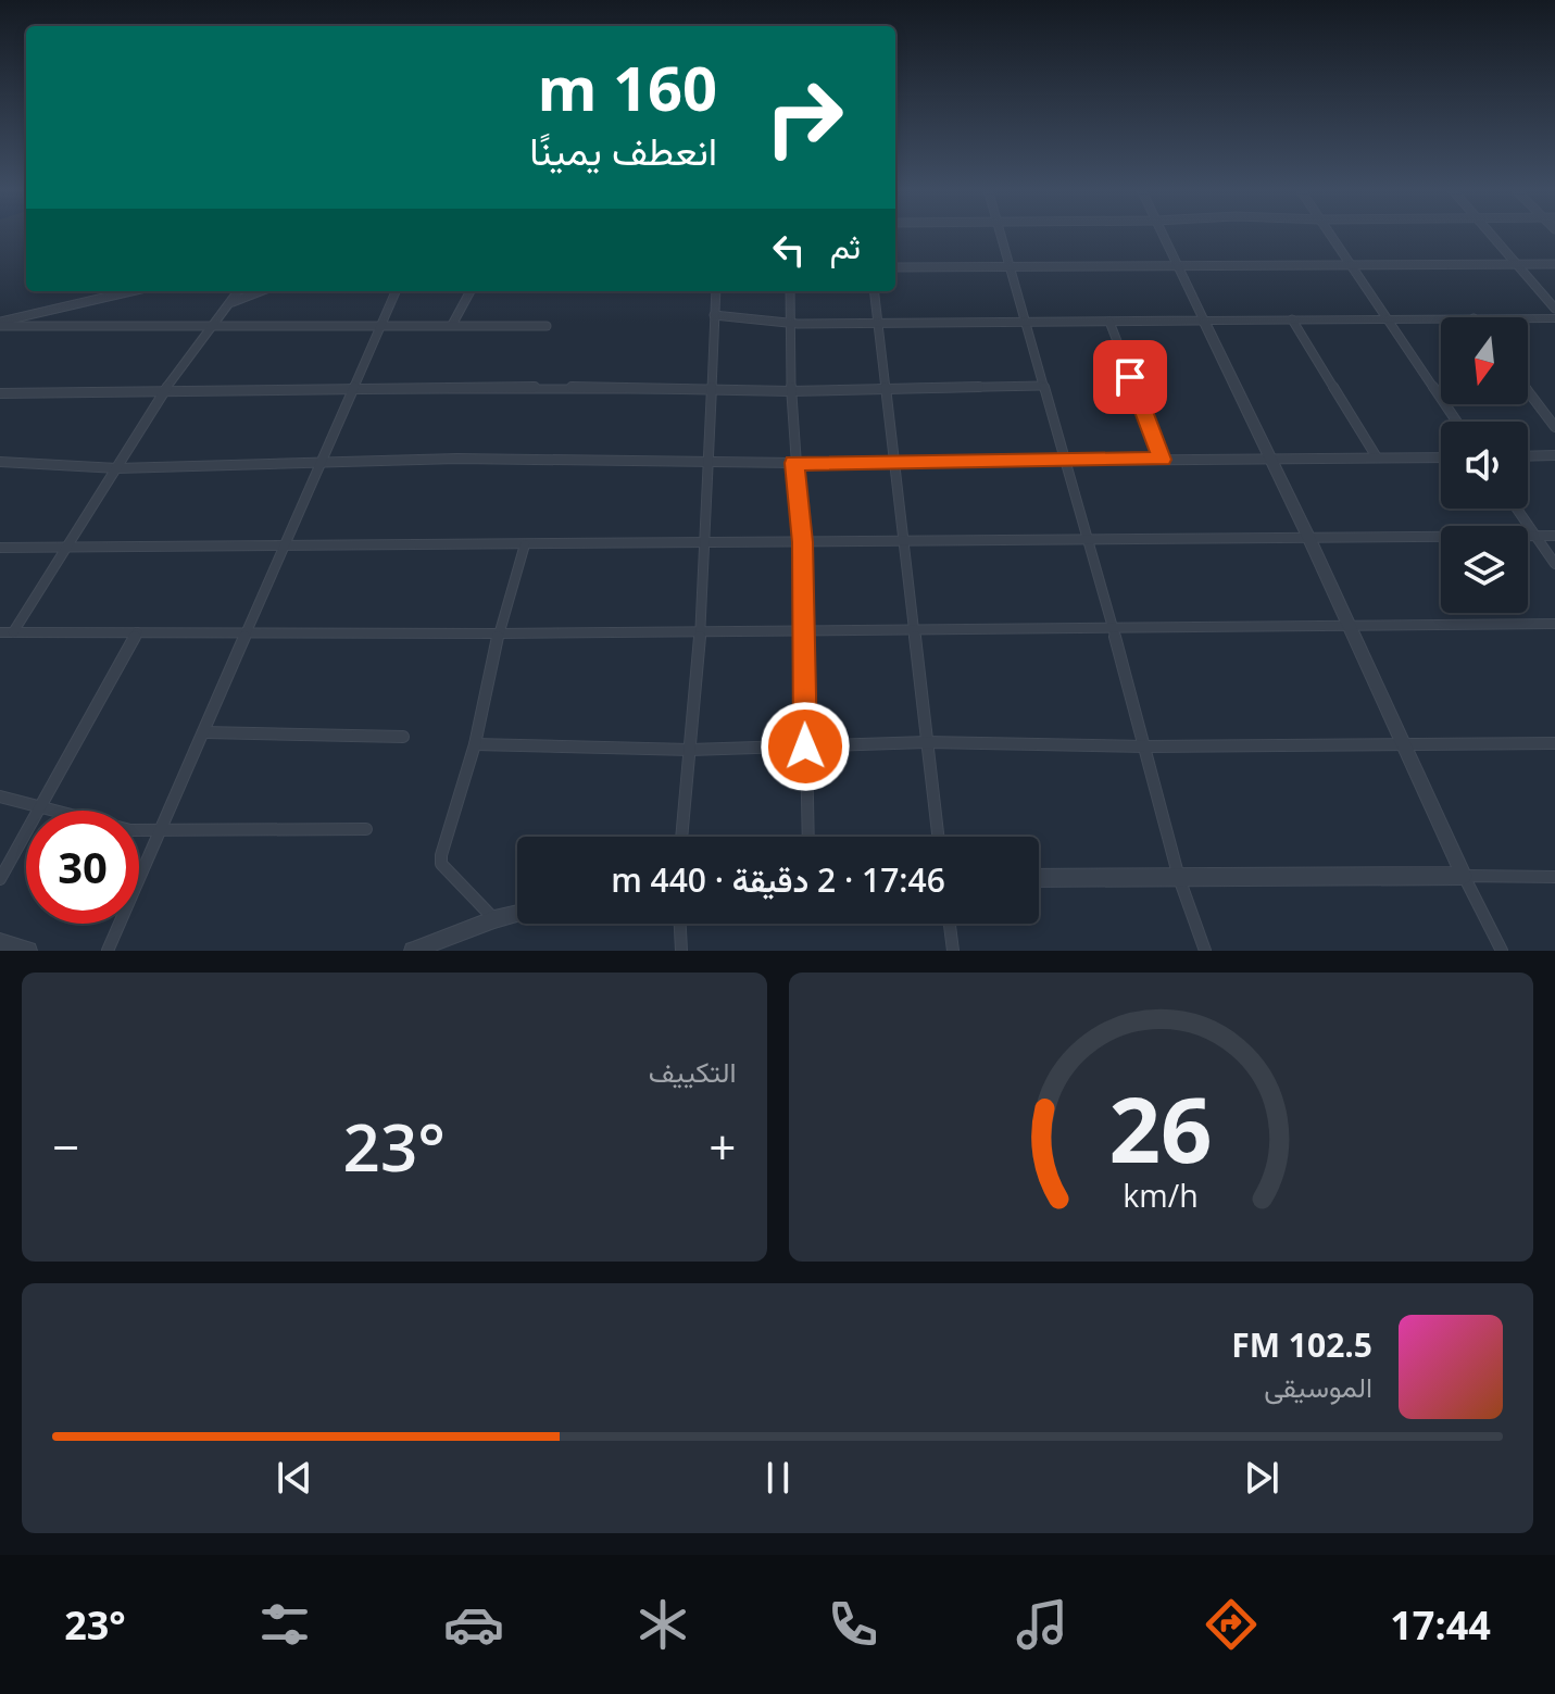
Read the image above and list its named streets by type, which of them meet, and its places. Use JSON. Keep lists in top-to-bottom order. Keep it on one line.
{"north":"bottom","page":{"turn":["160 m","انعطف يمينًا"],"then":"ثم","limit":"30","trip":"17:46 · 2 دقيقة · 440 m","tile":"التكييف","heat":["−","23°","+"],"song":["102.5 FM","الموسيقى"],"tabs":["17:44","23°"],"gauge":["26","km/h"]}}
